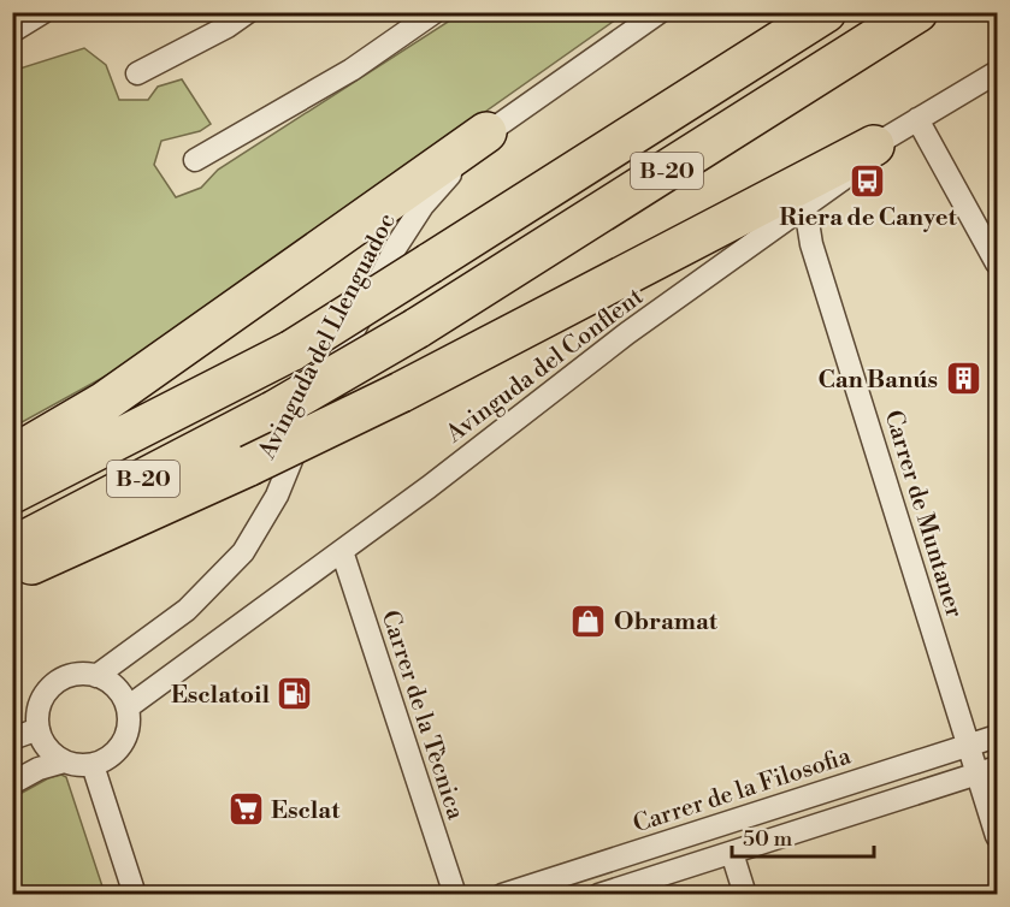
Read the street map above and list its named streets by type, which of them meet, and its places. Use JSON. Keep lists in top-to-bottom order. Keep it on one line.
{"streets":{"highway":["B-20"],"street":["Avinguda del Llenguadoc","Avinguda del Conflent","Carrer de Muntaner","Carrer de la Tècnica","Carrer de la Filosofia"]},"crossings":[["Avinguda del Llenguadoc","Avinguda del Conflent"],["Avinguda del Conflent","Carrer de Muntaner"],["Avinguda del Conflent","Carrer de la Tècnica"],["Carrer de Muntaner","Carrer de la Filosofia"]],"places":{"bus stop":["Riera de Canyet"],"building":["Can Banús"],"shop":["Obramat"],"fuel station":["Esclatoil"],"supermarket":["Esclat"]},"scale_bar":"50 m"}
